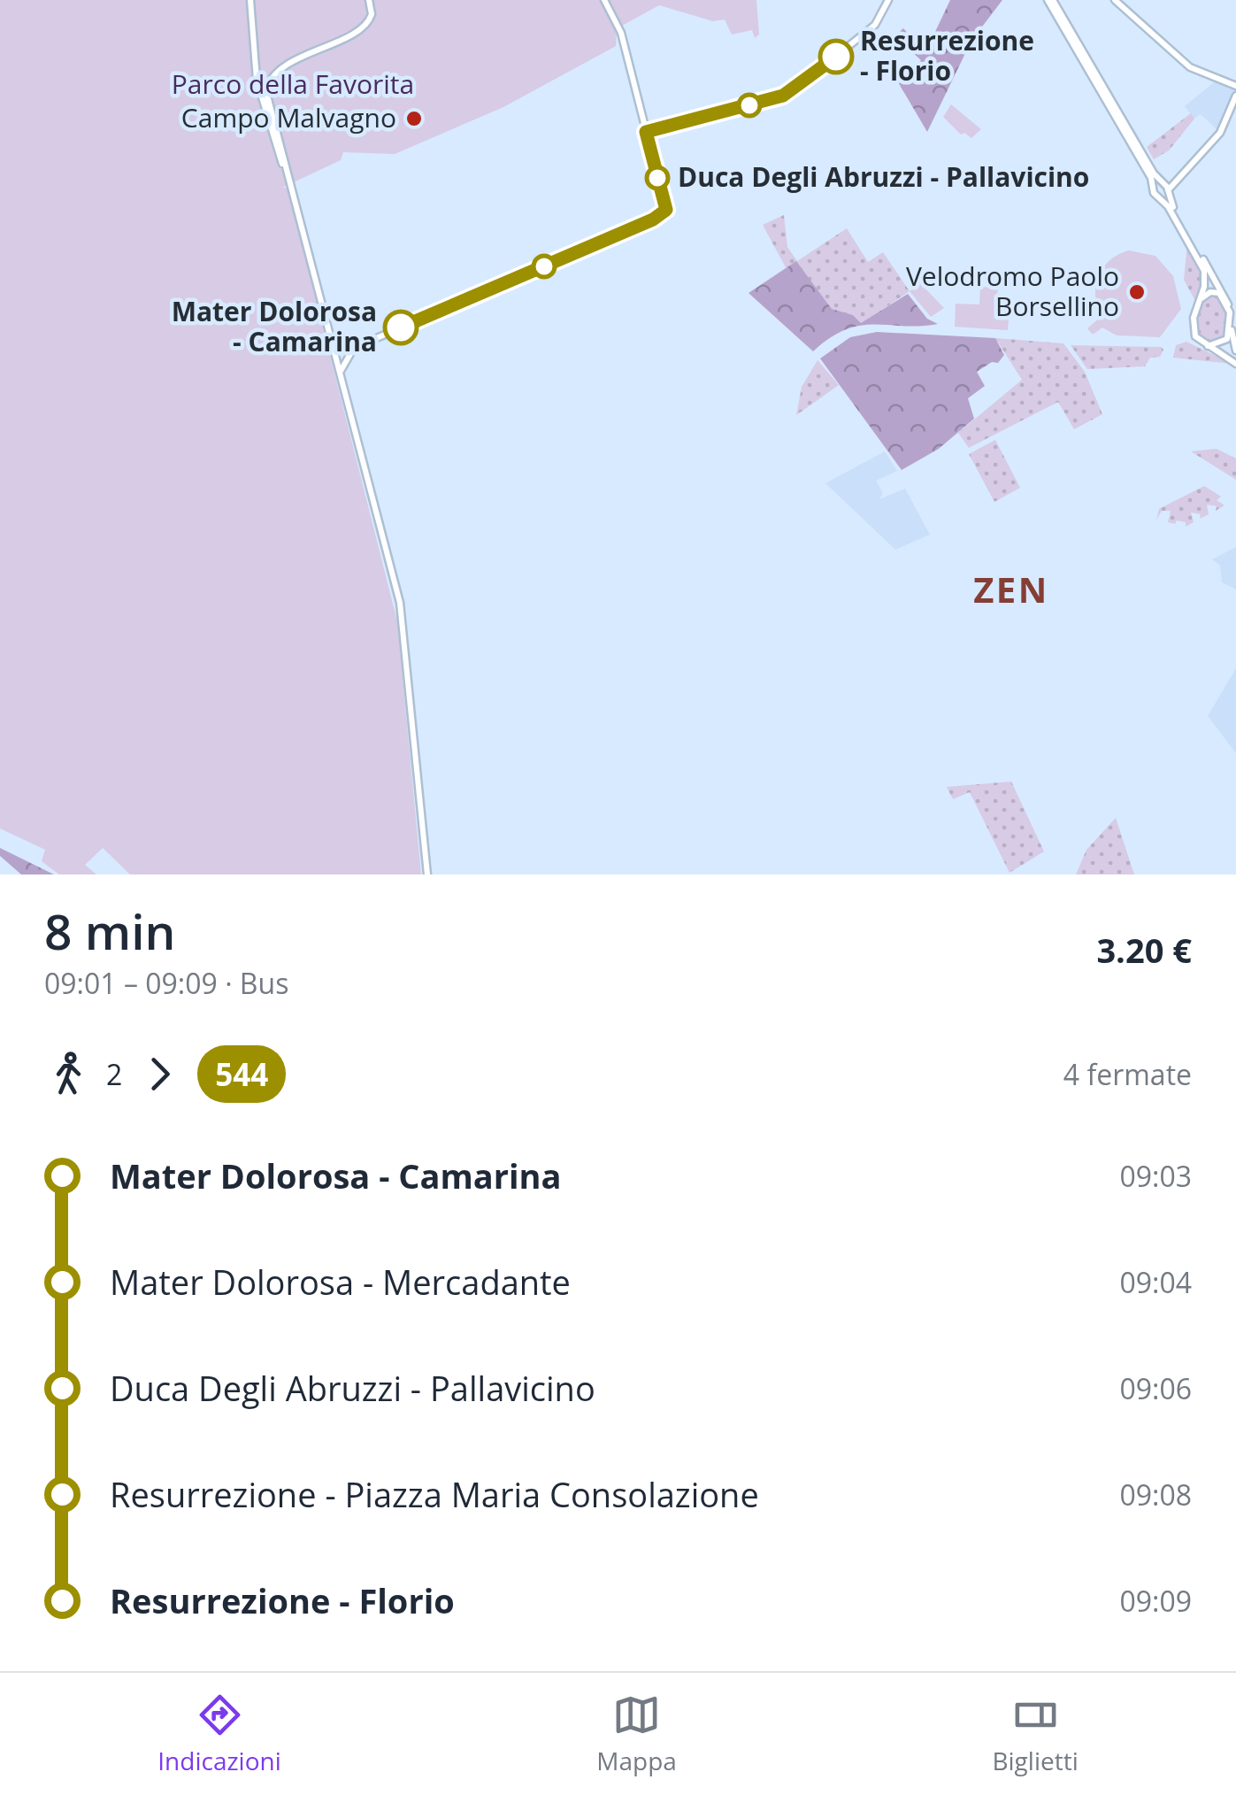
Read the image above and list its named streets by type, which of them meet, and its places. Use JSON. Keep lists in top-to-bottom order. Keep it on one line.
{"districts":["ZEN"],"parks":["Parco della Favorita"],"places":["Resurrezione - Florio","Campo Malvagno","Duca Degli Abruzzi - Pallavicino","Velodromo Paolo Borsellino","Mater Dolorosa - Camarina"],"lines":["bus line 544"],"page":{"heading":["8 min","09:01 – 09:09 · Bus","3.20 €"],"legs":["2","544","4 fermate"],"list":[{"name":"Mater Dolorosa - Camarina","value":"09:03"},{"name":"Mater Dolorosa - Mercadante","value":"09:04"},{"name":"Duca Degli Abruzzi - Pallavicino","value":"09:06"},{"name":"Resurrezione - Piazza Maria Consolazione","value":"09:08"},{"name":"Resurrezione - Florio","value":"09:09"}],"tabs":["Indicazioni","Mappa","Biglietti"]}}
